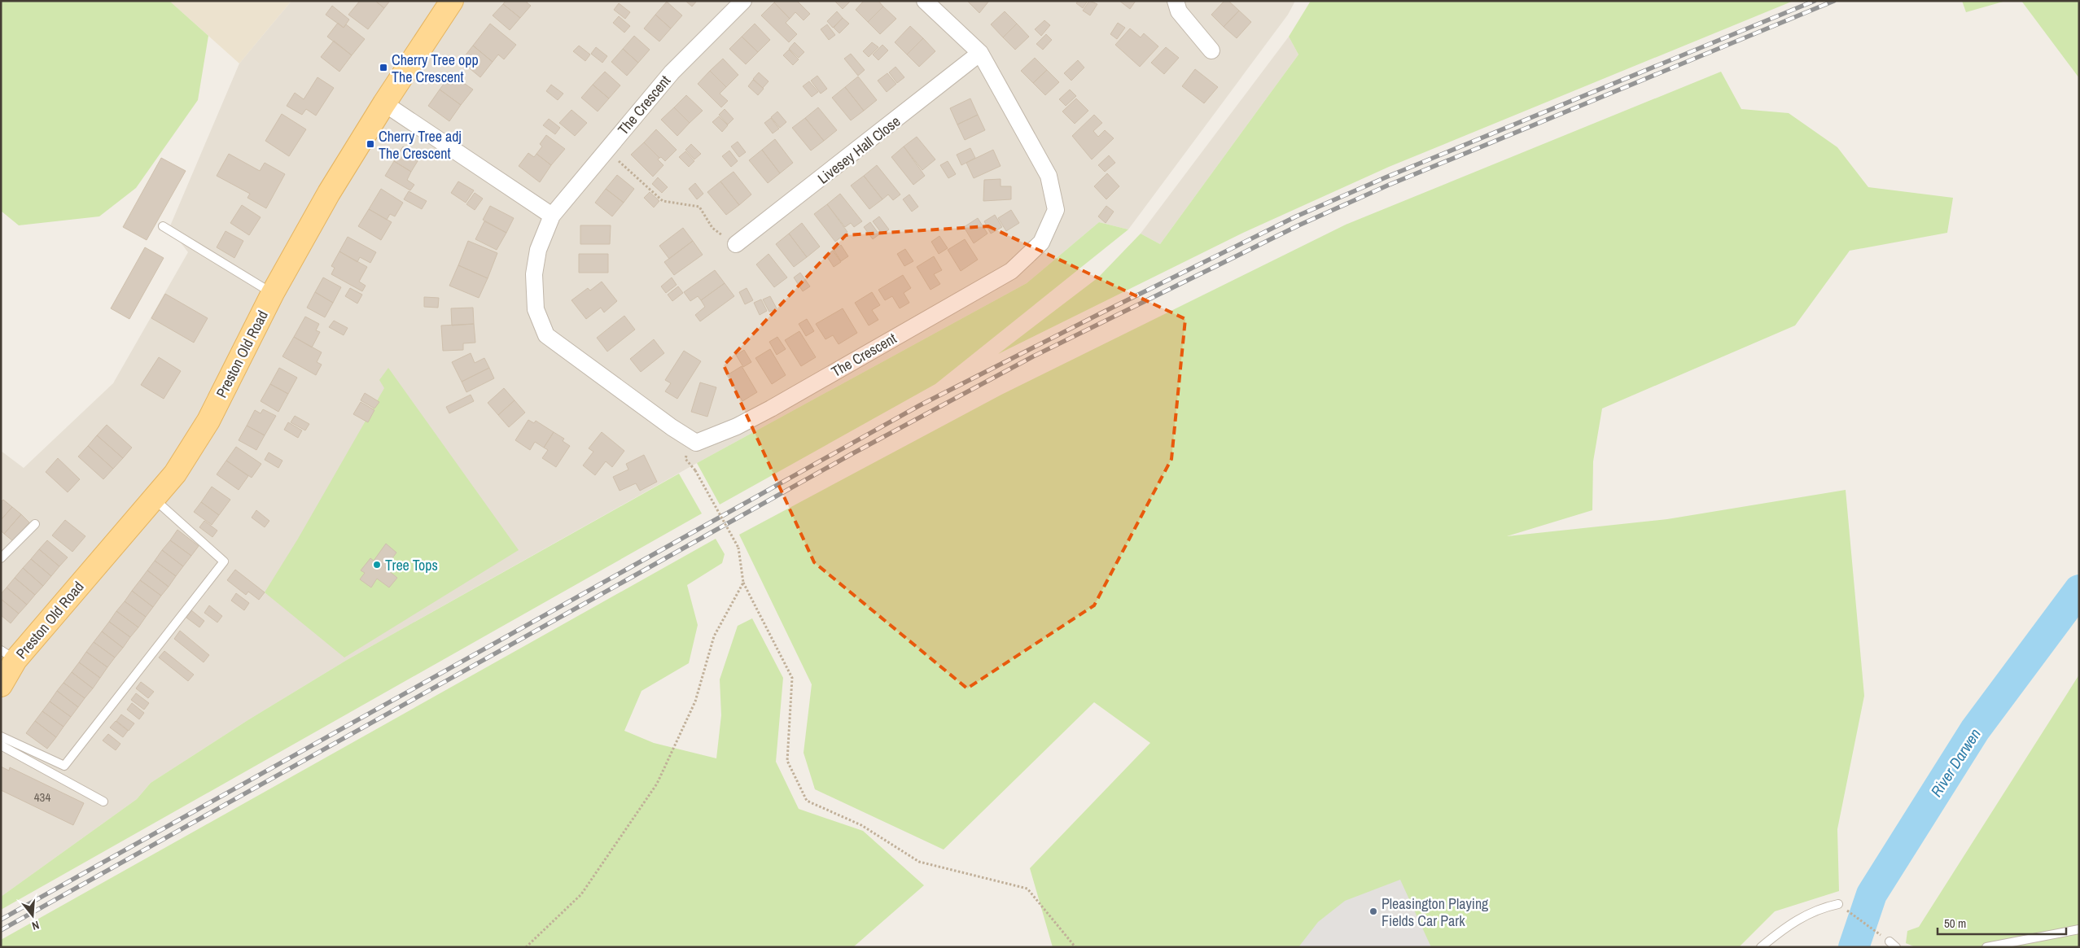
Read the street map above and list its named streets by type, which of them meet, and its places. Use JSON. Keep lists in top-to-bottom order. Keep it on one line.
{"streets":{"main road":["Preston Old Road"],"street":["The Crescent","Livesey Hall Close"]},"crossings":[["The Crescent","Livesey Hall Close"]],"water":["River Darwen"],"places":{"transit":["Cherry Tree opp The Crescent","Cherry Tree adj The Crescent"],"other":["Tree Tops","Pleasington Playing Fields Car Park"]},"house_numbers":["434"],"scale_bar":"50 m","north":"bottom"}
